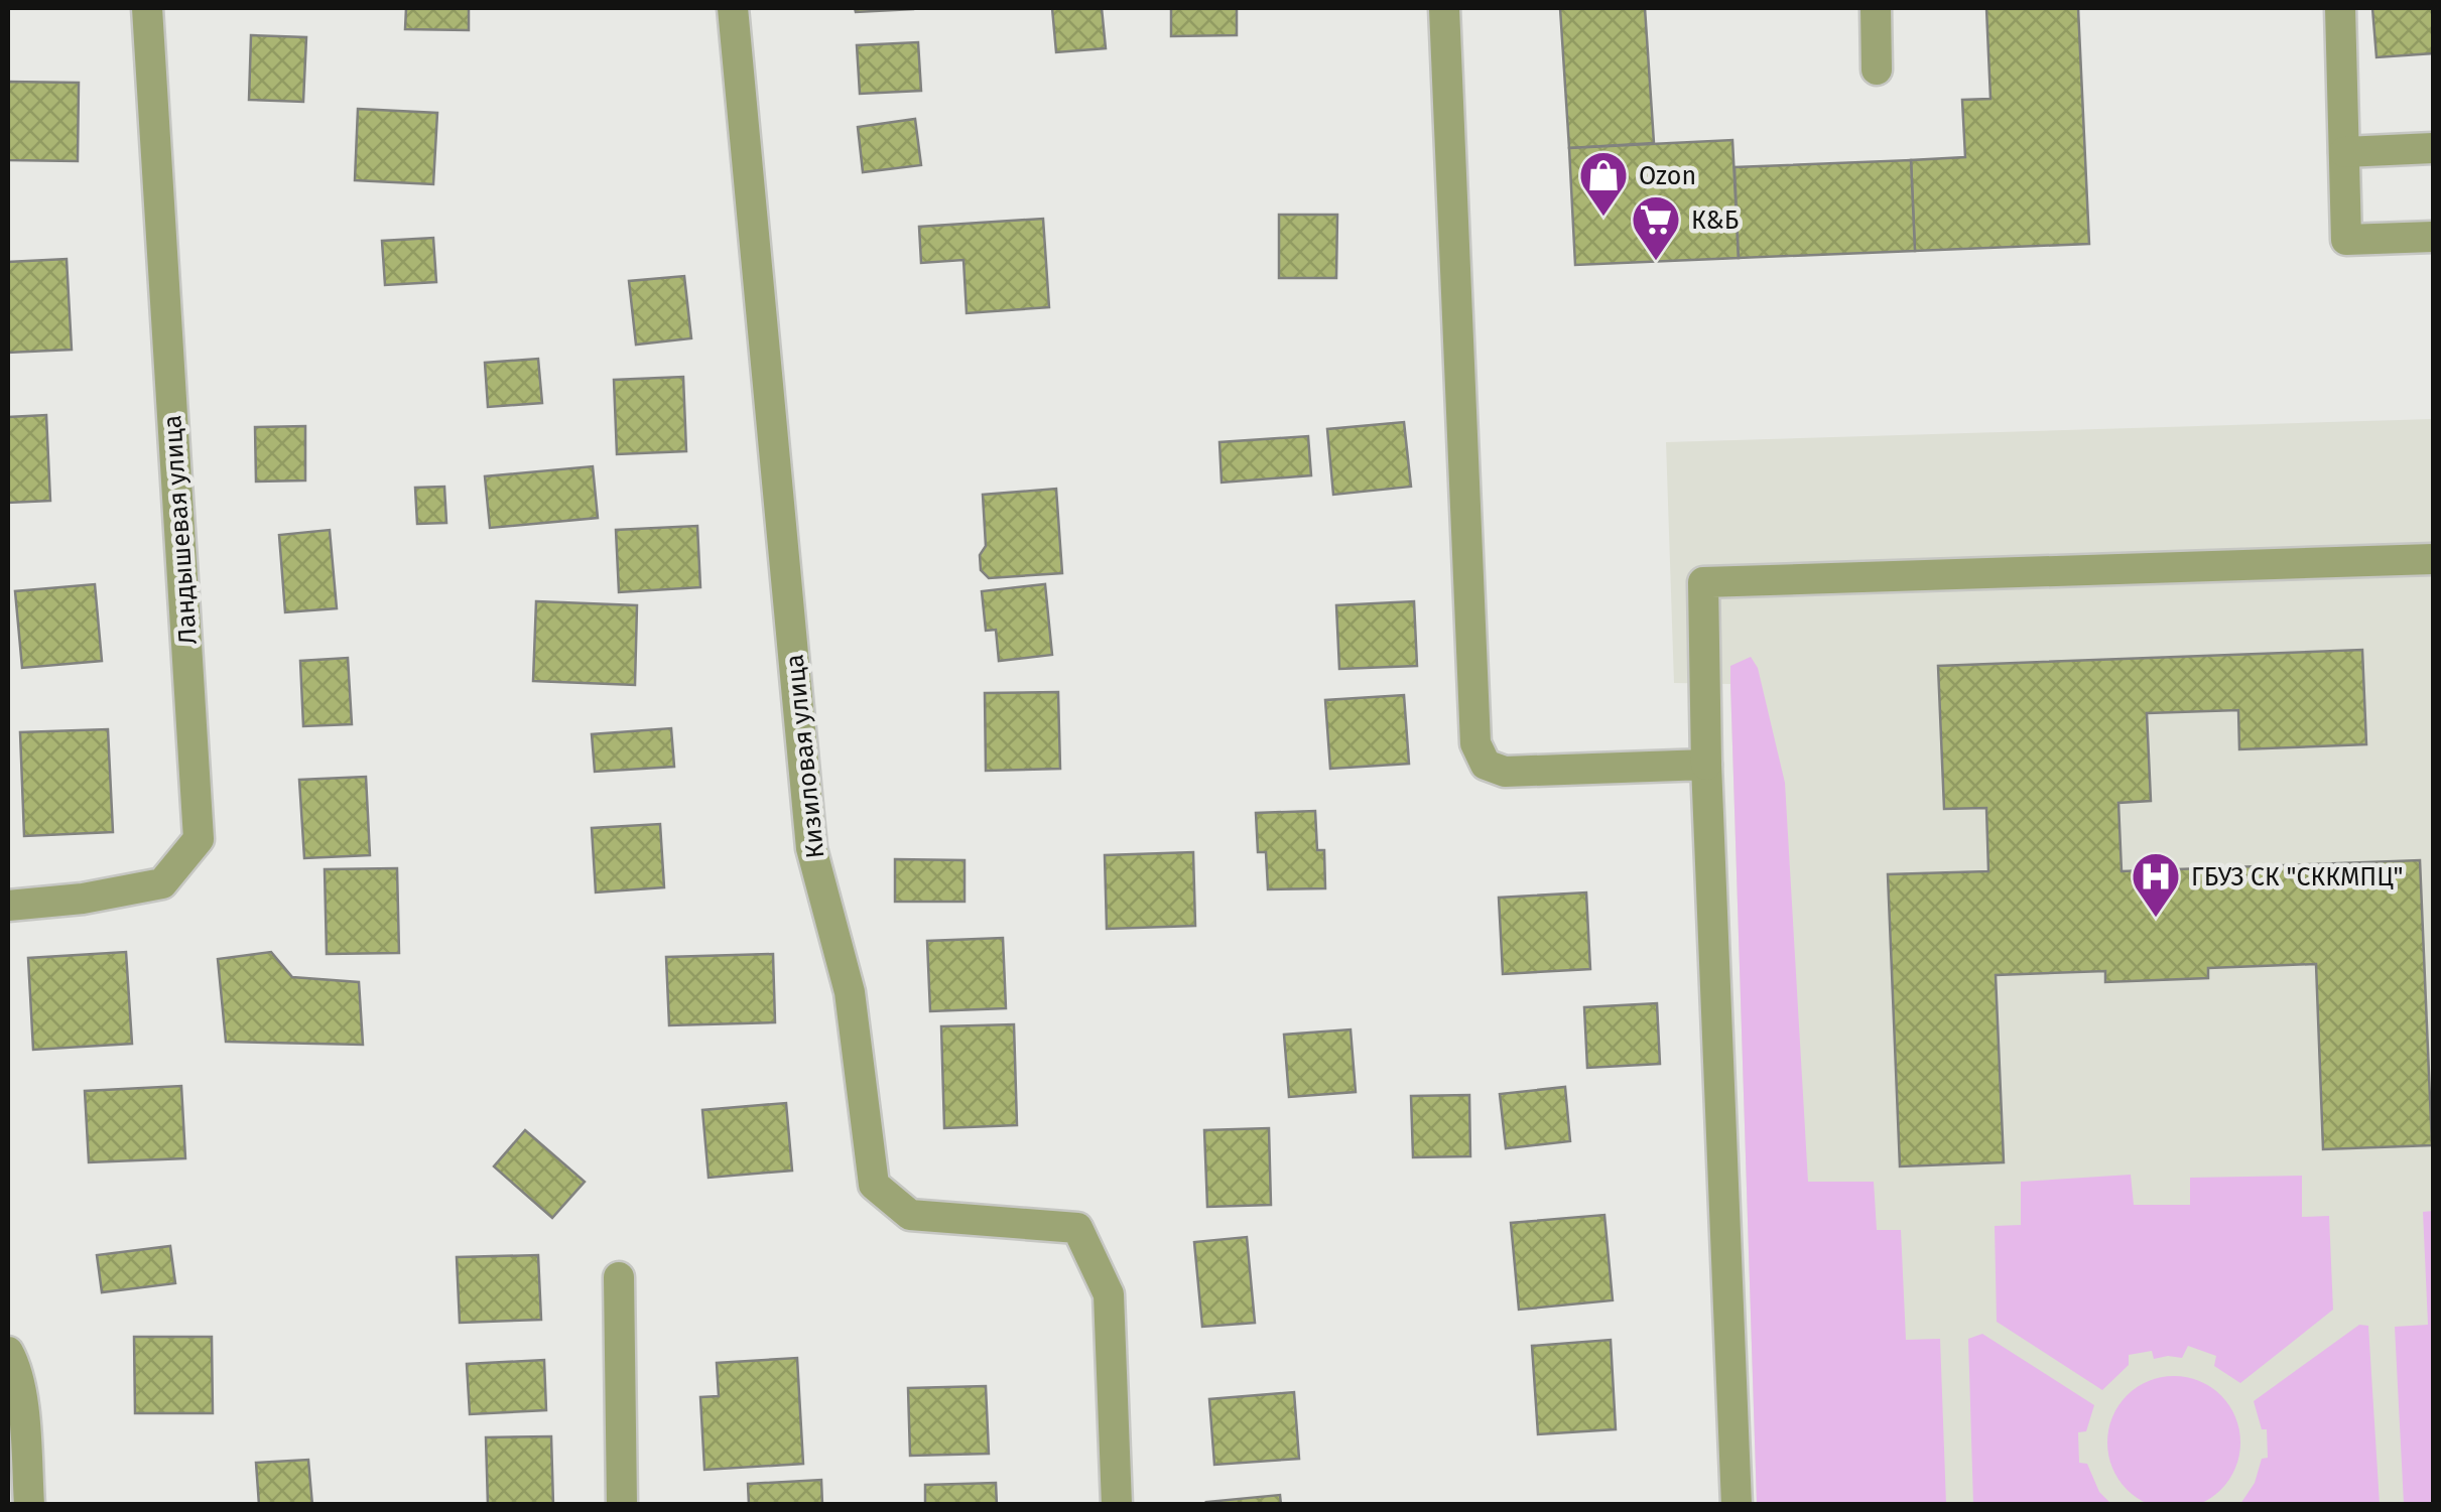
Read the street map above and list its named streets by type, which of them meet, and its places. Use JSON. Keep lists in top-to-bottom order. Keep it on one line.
{"streets":{"street":["Ландышевая улица","Кизиловая улица"]},"places":{"shop":["Ozon"],"supermarket":["К&Б"],"hospital":["ГБУЗ СК \"СККМПЦ\""]}}
